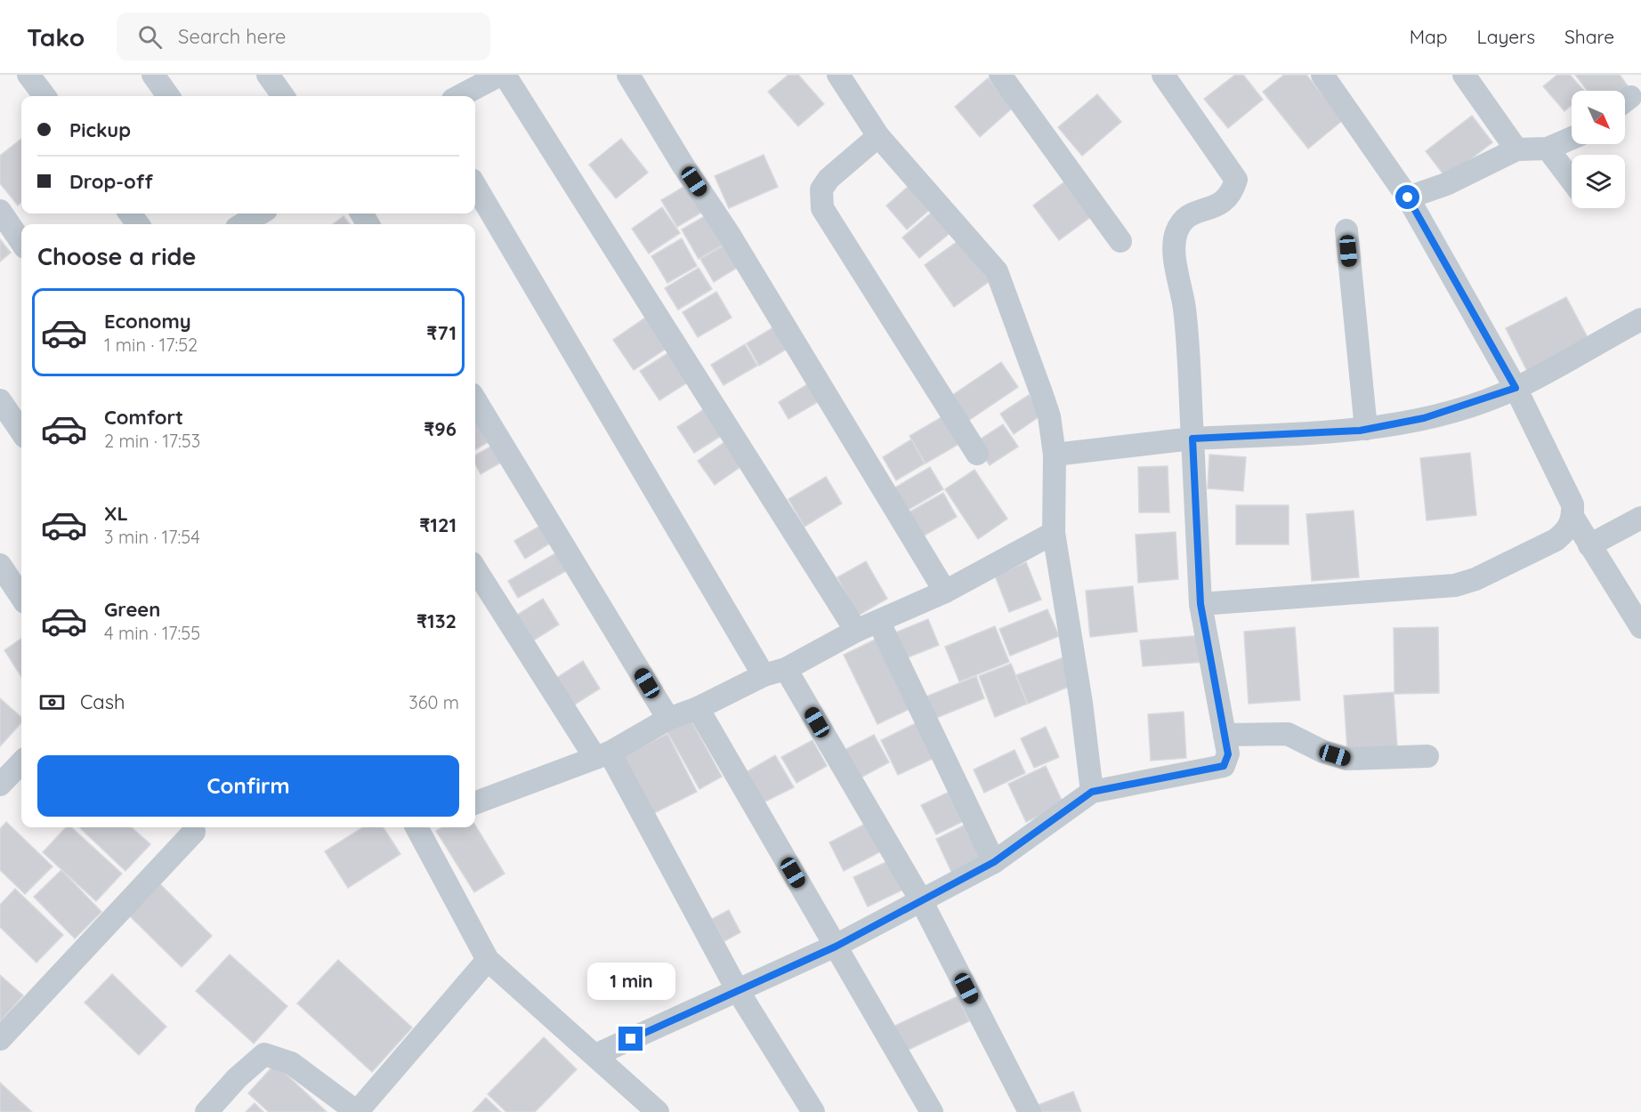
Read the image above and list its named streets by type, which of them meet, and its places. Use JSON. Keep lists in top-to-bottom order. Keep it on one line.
{"north":"bottom right","page":{"header":"Tako","search":"Search here","nav":["Map","Layers","Share"],"banner":["Pickup","Drop-off"],"heading":"Choose a ride","list":[{"name":"Economy","note":"1 min · 17:52","value":"₹71"},{"name":"Comfort","note":"2 min · 17:53","value":"₹96"},{"name":"XL","note":"3 min · 17:54","value":"₹121"},{"name":"Green","note":"4 min · 17:55","value":"₹132"}],"pay":["Cash","360 m"],"buttons":"Confirm","bubble":"1 min"}}
